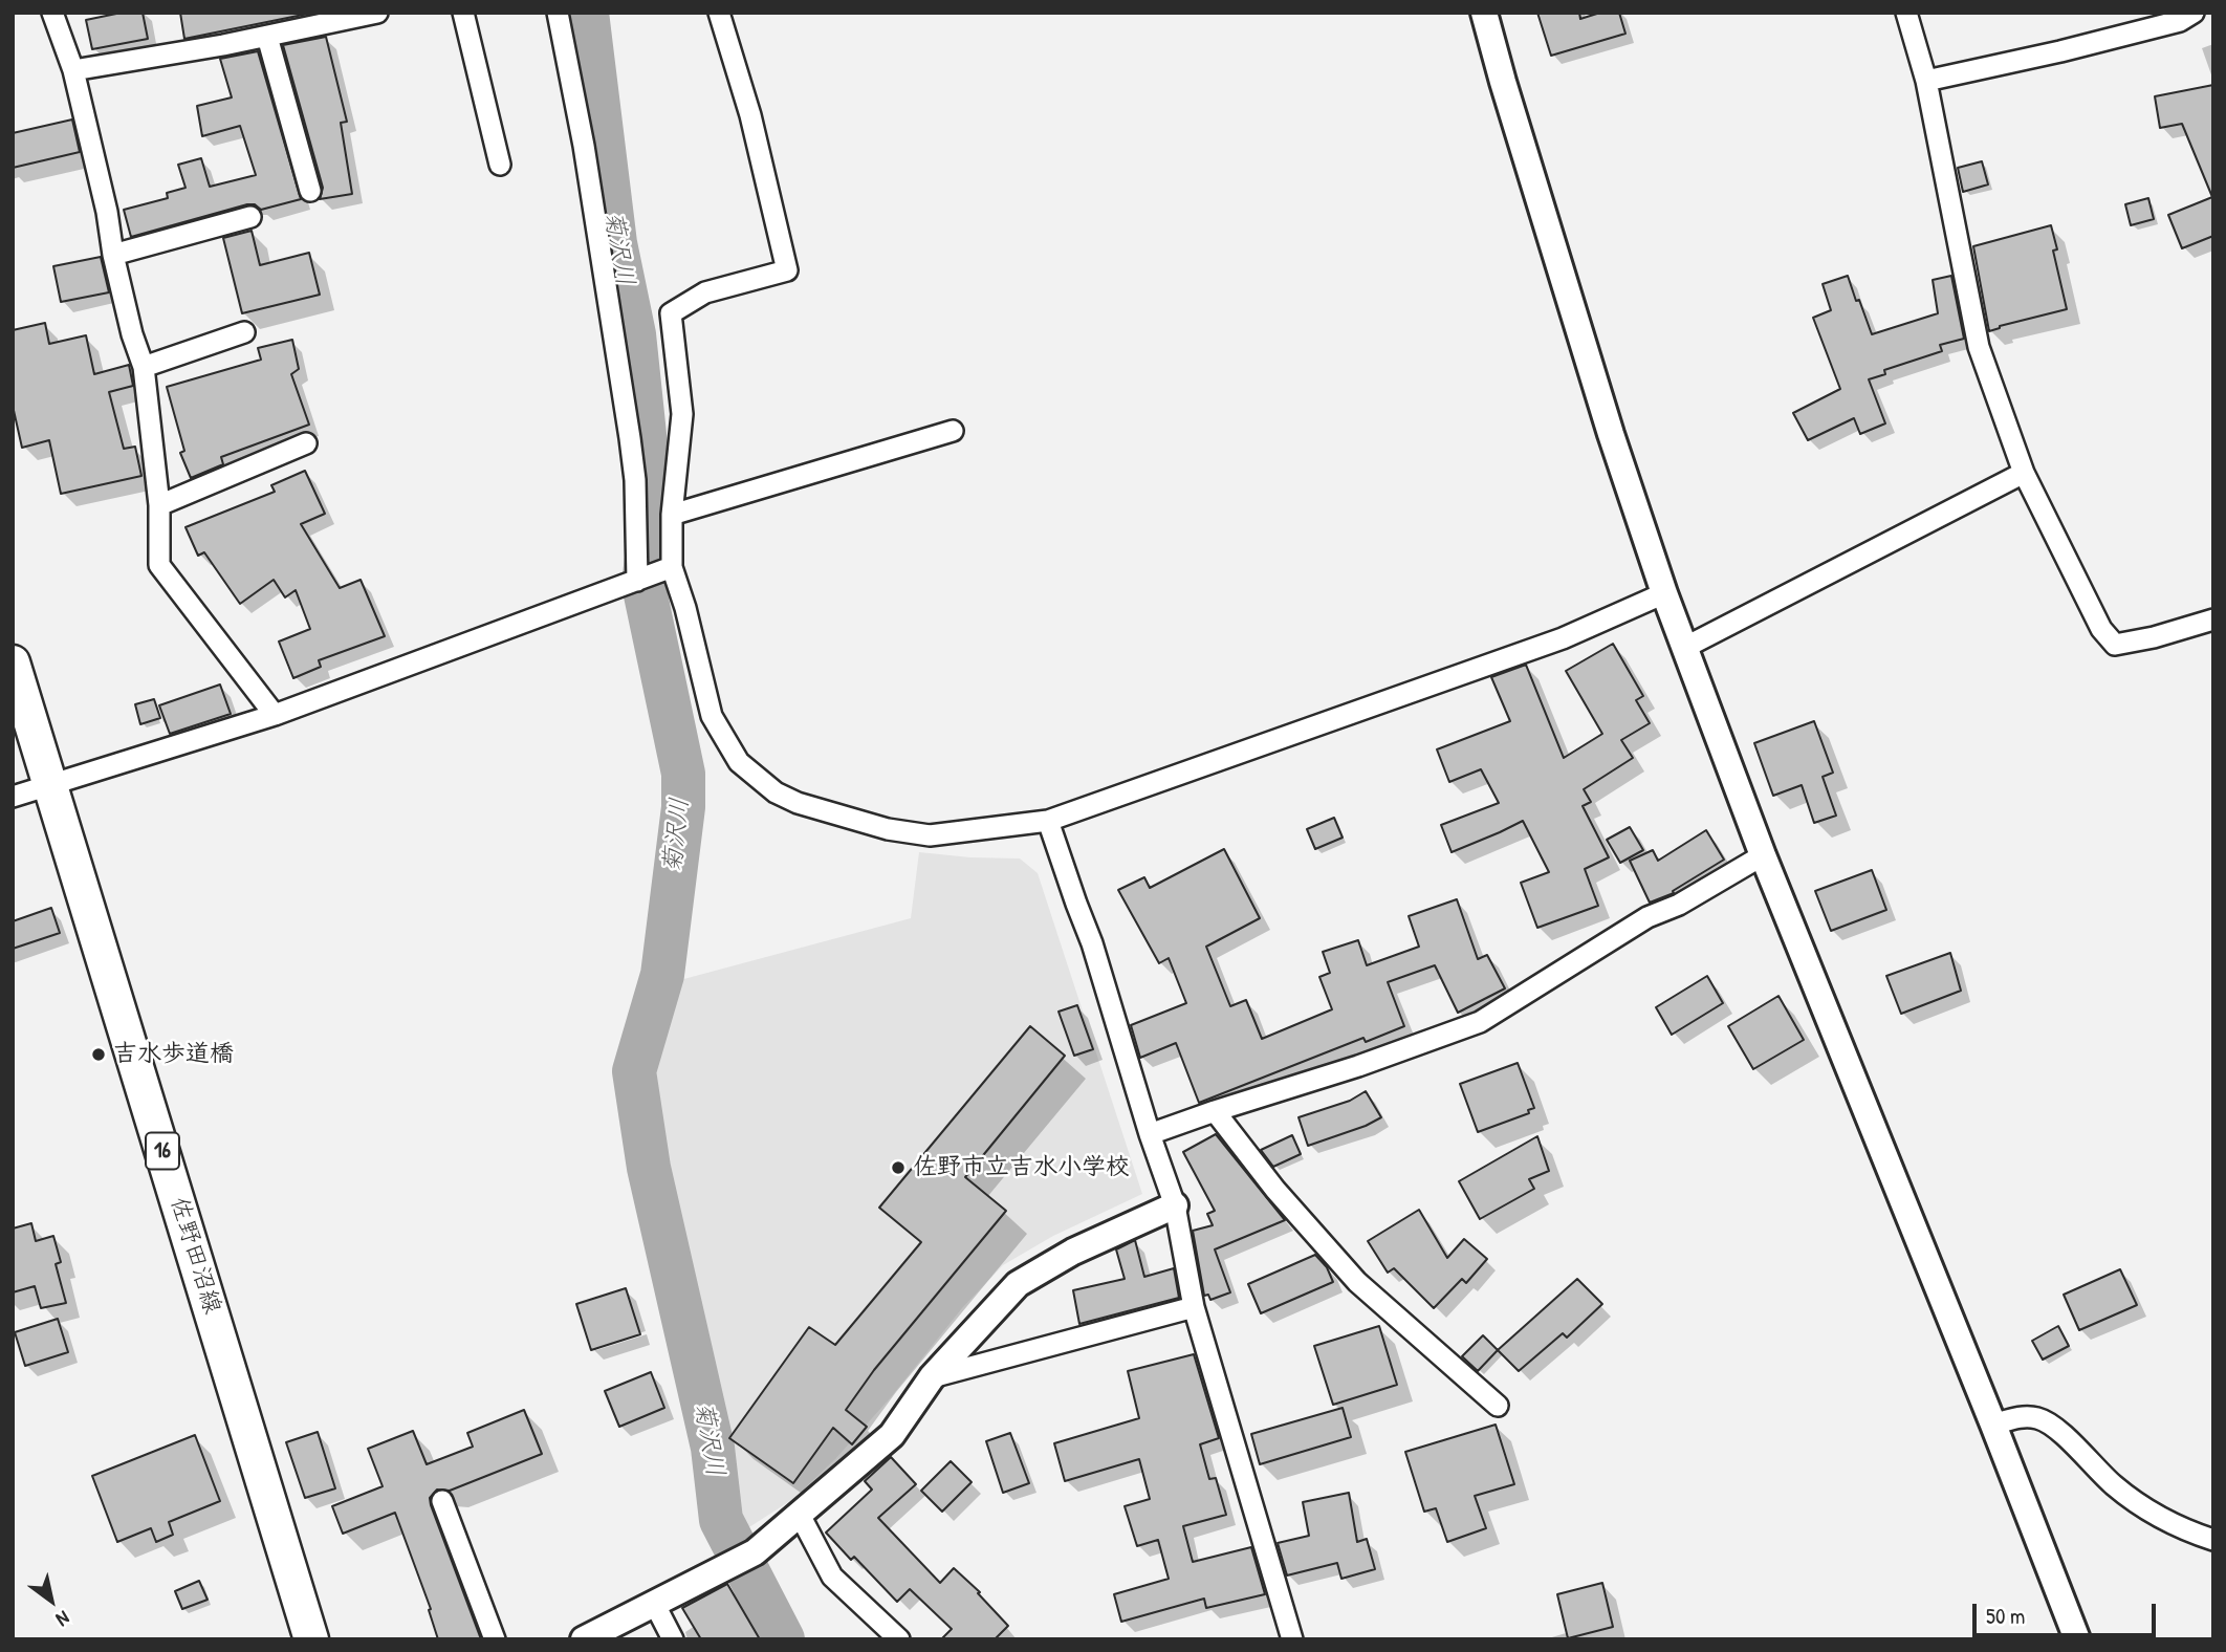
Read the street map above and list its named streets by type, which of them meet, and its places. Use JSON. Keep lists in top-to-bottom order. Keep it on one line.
{"streets":{"main road":["16","佐野田沼線"]},"water":["菊沢川"],"places":["吉水歩道橋","佐野市立吉水小学校"],"scale_bar":"50 m","north":"bottom right"}
